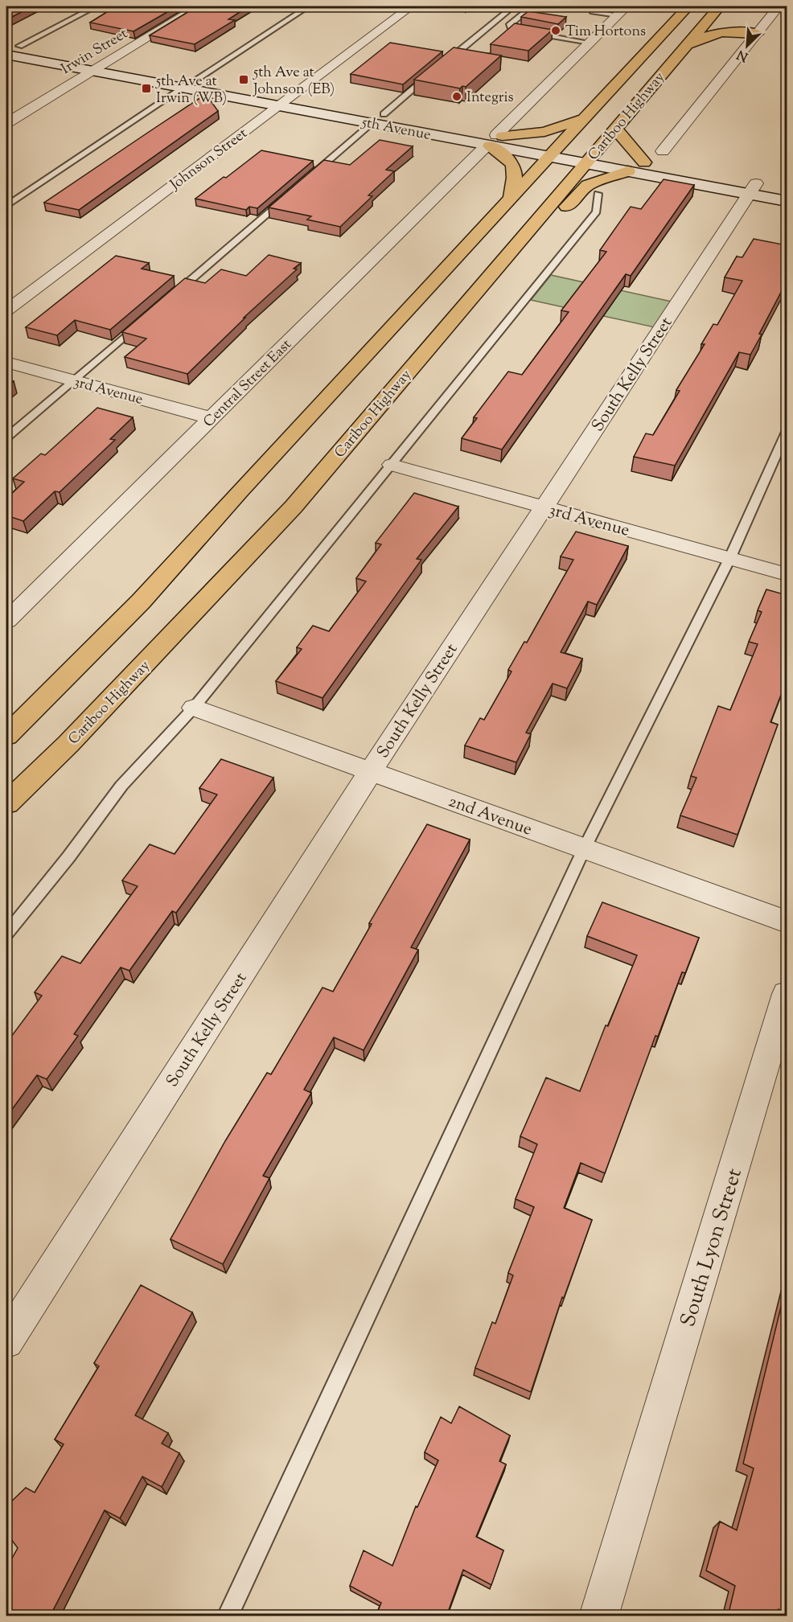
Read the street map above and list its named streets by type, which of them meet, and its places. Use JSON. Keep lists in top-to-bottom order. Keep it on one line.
{"streets":{"highway":["Cariboo Highway"],"main road":["5th Avenue"],"street":["Irwin Street","Johnson Street","South Kelly Street","Central Street East","3rd Avenue","2nd Avenue","South Lyon Street"]},"crossings":[["Irwin Street","5th Avenue"],["Cariboo Highway","5th Avenue"],["5th Avenue","Johnson Street"],["5th Avenue","South Kelly Street"],["5th Avenue","Central Street East"],["South Kelly Street","3rd Avenue"],["South Kelly Street","2nd Avenue"],["Central Street East","3rd Avenue"]],"places":{"other":["Tim Hortons","Integris"],"transit":["5th Ave at Johnson (EB)","5th Ave at Irwin (WB)"]},"north":"bottom left"}
